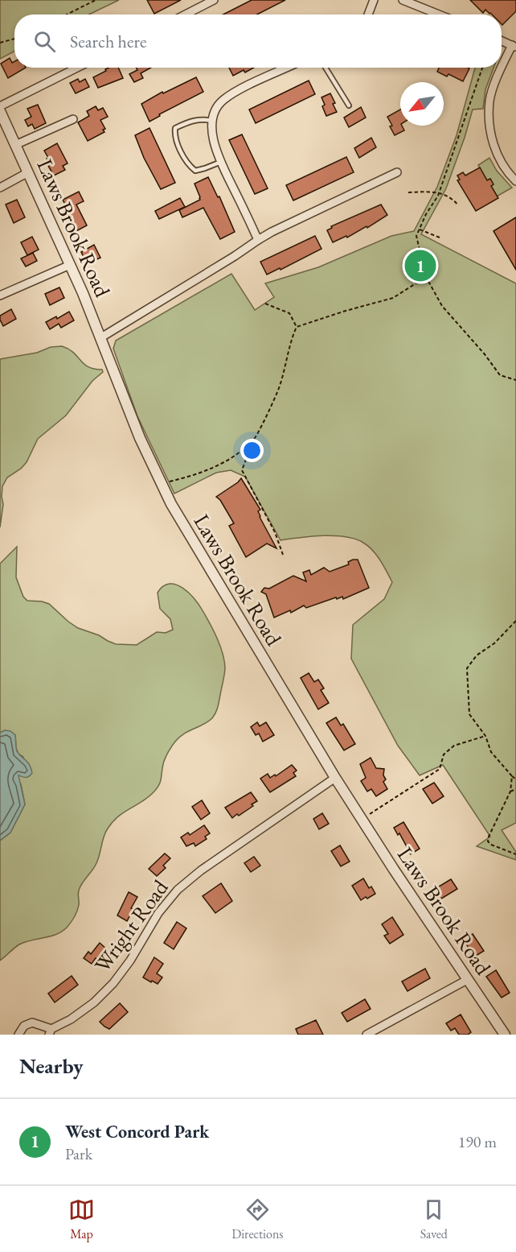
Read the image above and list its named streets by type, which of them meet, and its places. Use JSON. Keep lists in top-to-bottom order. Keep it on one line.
{"streets":{"street":["Laws Brook Road","Wright Road"]},"crossings":[["Laws Brook Road","Wright Road"]],"north":"bottom left","page":{"search":"Search here","pins":"1","heading":"Nearby","list":[{"mark":"1","name":"West Concord Park","note":"Park","value":"190 m"}],"nav":["Map","Directions","Saved"]}}
